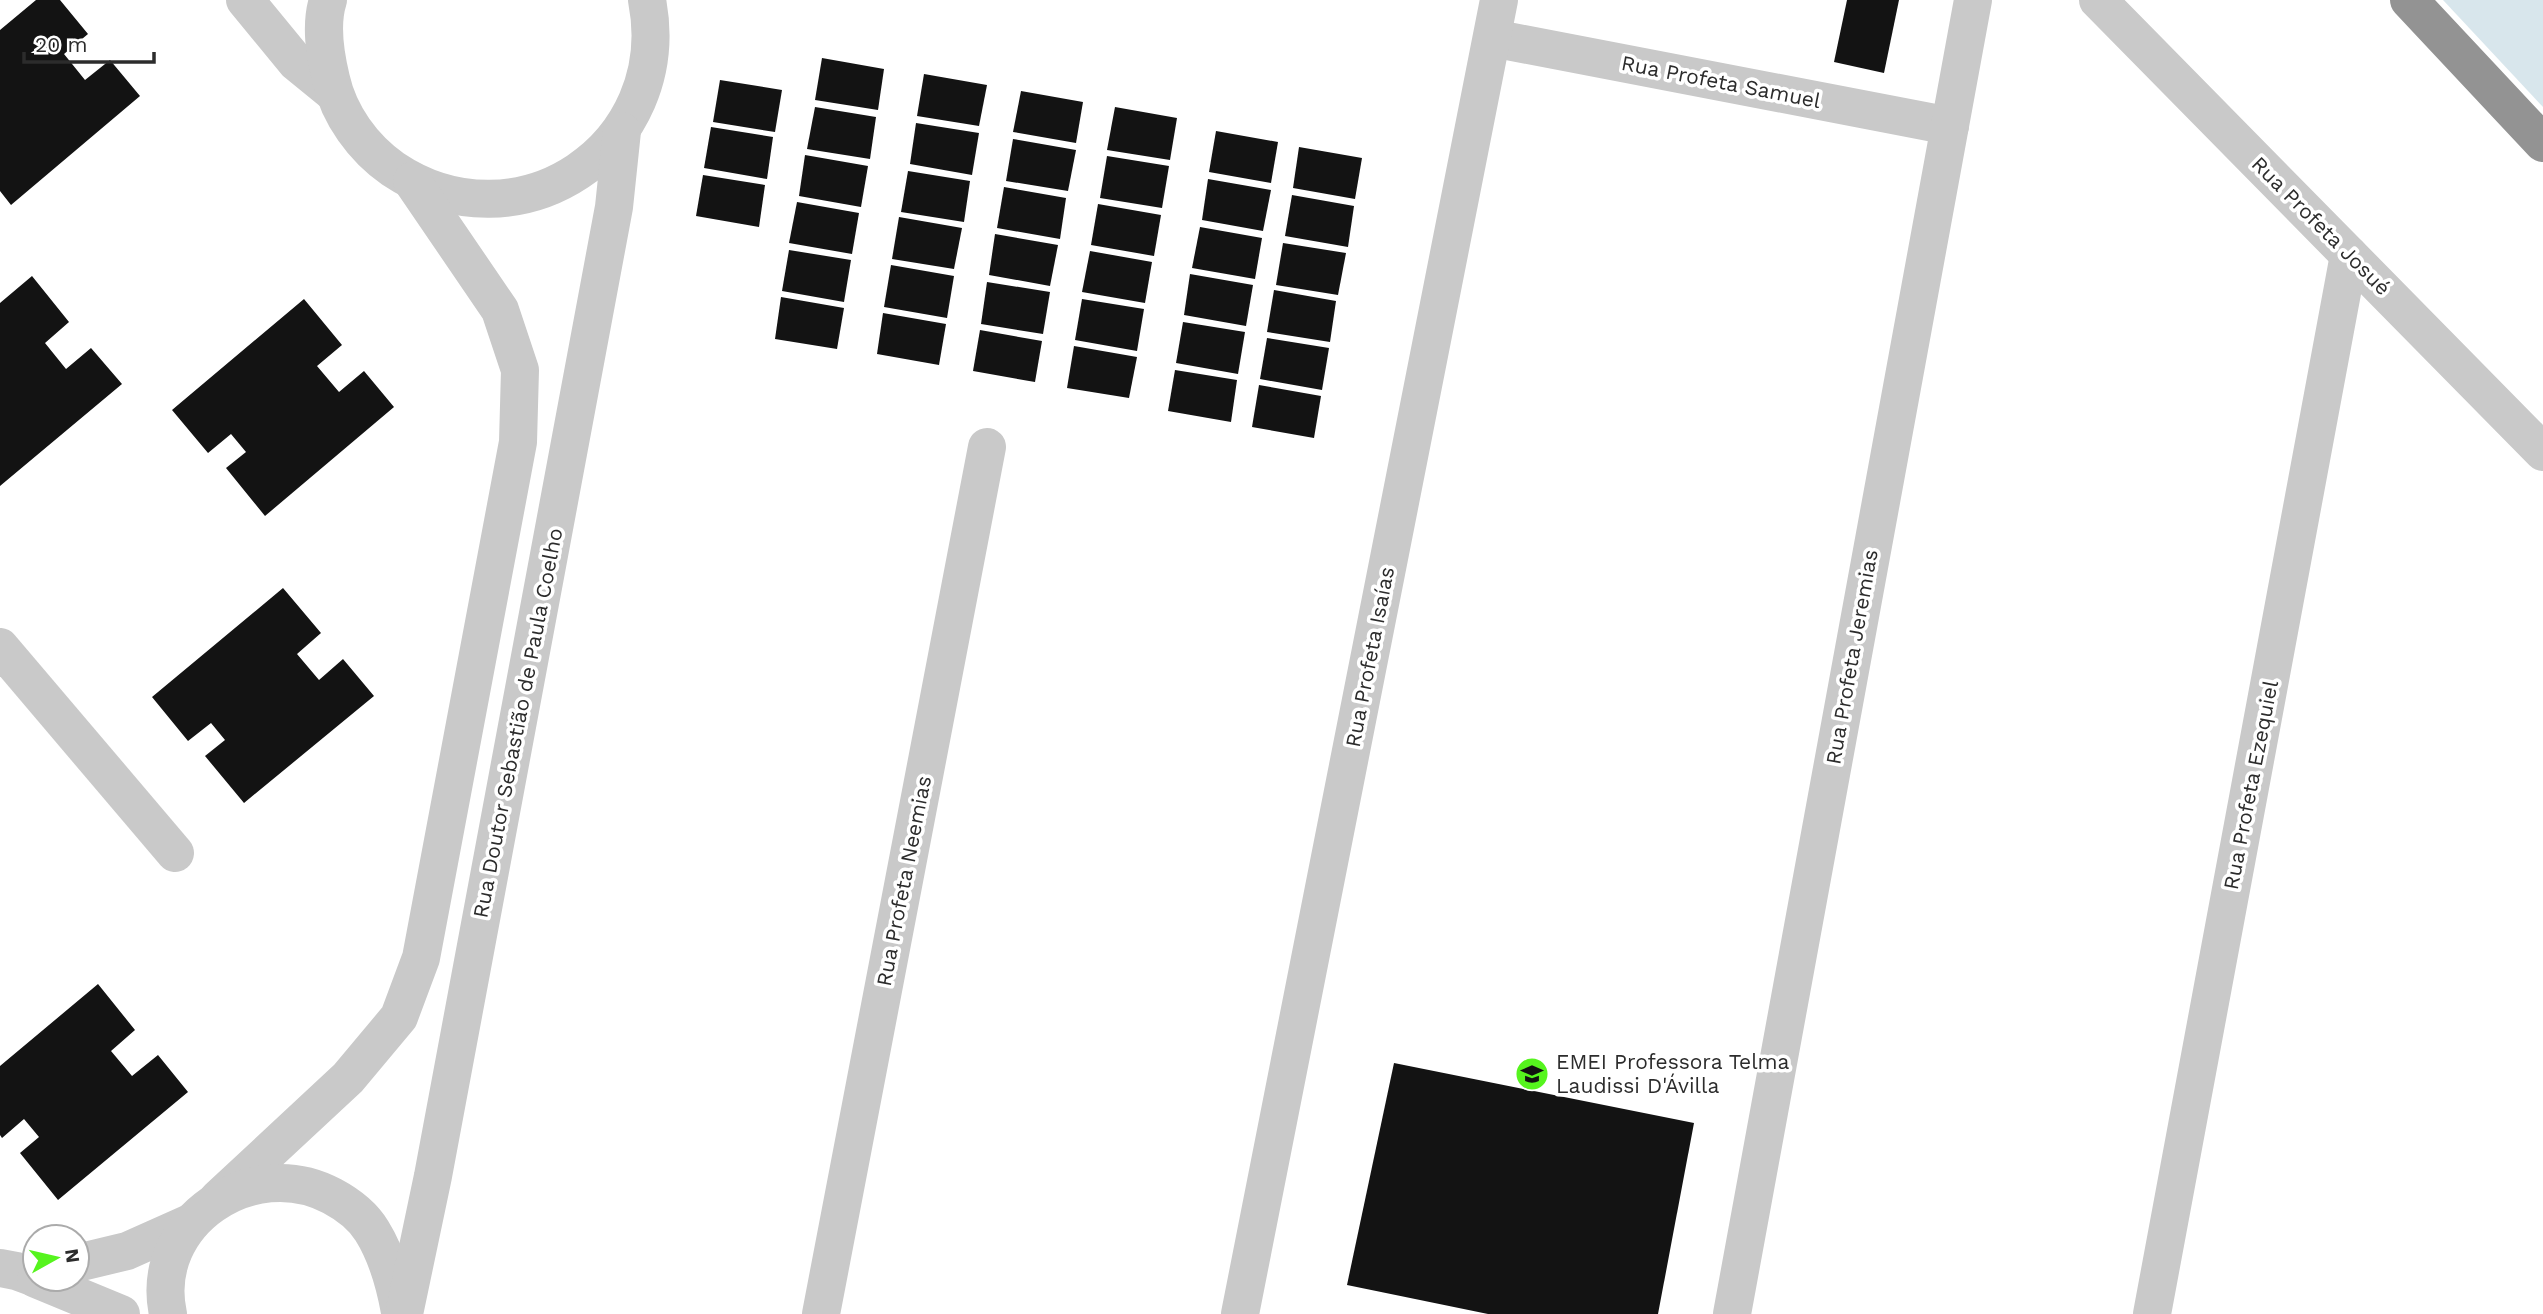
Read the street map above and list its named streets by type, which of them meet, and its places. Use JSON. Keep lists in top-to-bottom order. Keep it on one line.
{"streets":{"street":["Rua Profeta Samuel","Rua Profeta Josué","Rua Profeta Isaías","Rua Profeta Jeremias","Rua Doutor Sebastião de Paula Coelho","Rua Profeta Ezequiel","Rua Profeta Neemias"]},"crossings":[["Rua Profeta Samuel","Rua Profeta Isaías"],["Rua Profeta Samuel","Rua Profeta Jeremias"],["Rua Profeta Josué","Rua Profeta Ezequiel"]],"places":{"school or university":["EMEI Professora Telma Laudissi D'Ávilla"]},"scale_bar":"20 m","north":"right"}
